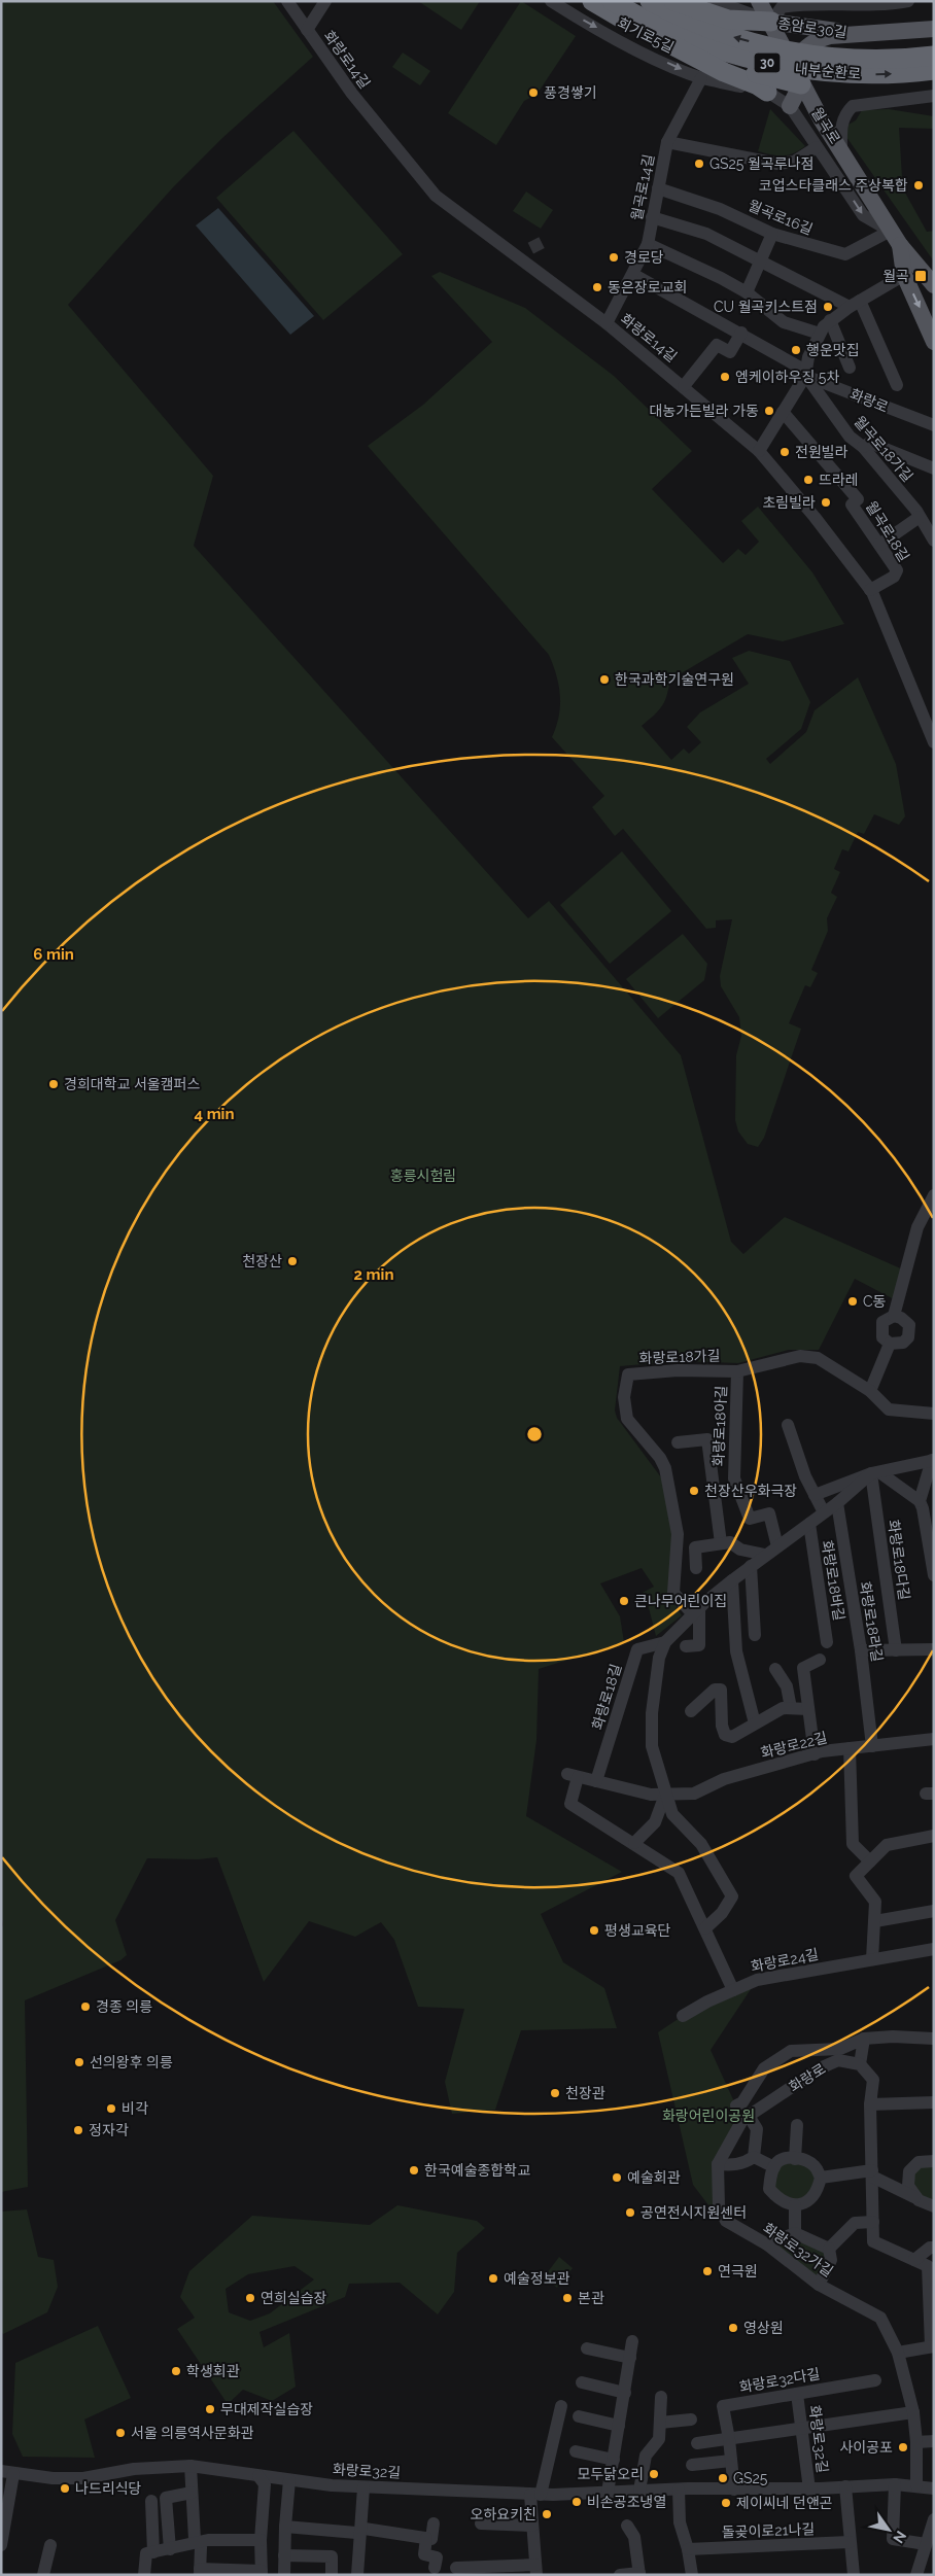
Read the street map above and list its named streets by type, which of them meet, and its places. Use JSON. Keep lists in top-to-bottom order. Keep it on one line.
{"streets":{"highway":["30","내부순환로"],"main road":["종암로30길","월곡로"],"street":["회기로5길","화랑로14길","월곡로14길","월곡로16길","화랑로","월곡로18가길","월곡로18길","화랑로18가길","화랑로18아길","화랑로18다길","화랑로18바길","화랑로18라길","화랑로18길","화랑로22길","화랑로24길","화랑로32가길","화랑로32다길","화랑로32길","돌곶이로21나길"]},"crossings":[["종암로30길","월곡로"],["회기로5길","월곡로"],["회기로5길","월곡로14길"],["회기로5길","월곡로16길"],["화랑로14길","월곡로14길"],["화랑로14길","월곡로18길"],["월곡로","월곡로16길"],["월곡로14길","월곡로16길"],["화랑로","월곡로18가길"],["화랑로18가길","화랑로18아길"],["화랑로18라길","화랑로22길"],["화랑로18길","화랑로22길"],["화랑로32가길","화랑로32길"],["화랑로32다길","화랑로32길"]],"parks":["홍릉시험림","화랑어린이공원"],"places":{"other":["풍경쌓기","GS25 월곡루나점","코업스타클래스 주상복합","경로당","동은장로교회","CU 월곡키스트점","행운맛집","엠케이하우징 5차","대농가든빌라 가동","전원빌라","뜨라레","초림빌라","한국과학기술연구원","경희대학교 서울캠퍼스","천장산","C동","천장산우화극장","큰나무어린이집","평생교육단","경종 의릉","선의왕후 의릉","천장관","비각","정자각","한국예술종합학교","예술회관","공연전시지원센터","연극원","예술정보관","연희실습장","본관","영상원","학생회관","무대제작실습장","서울 의릉역사문화관","사이공포","모두닭오리","GS25","나드리식당","비손공조냉열","제이씨네 던앤곤","오하요키친"],"transit":["월곡"]},"north":"bottom right","rings":["6 min","4 min","2 min"]}
